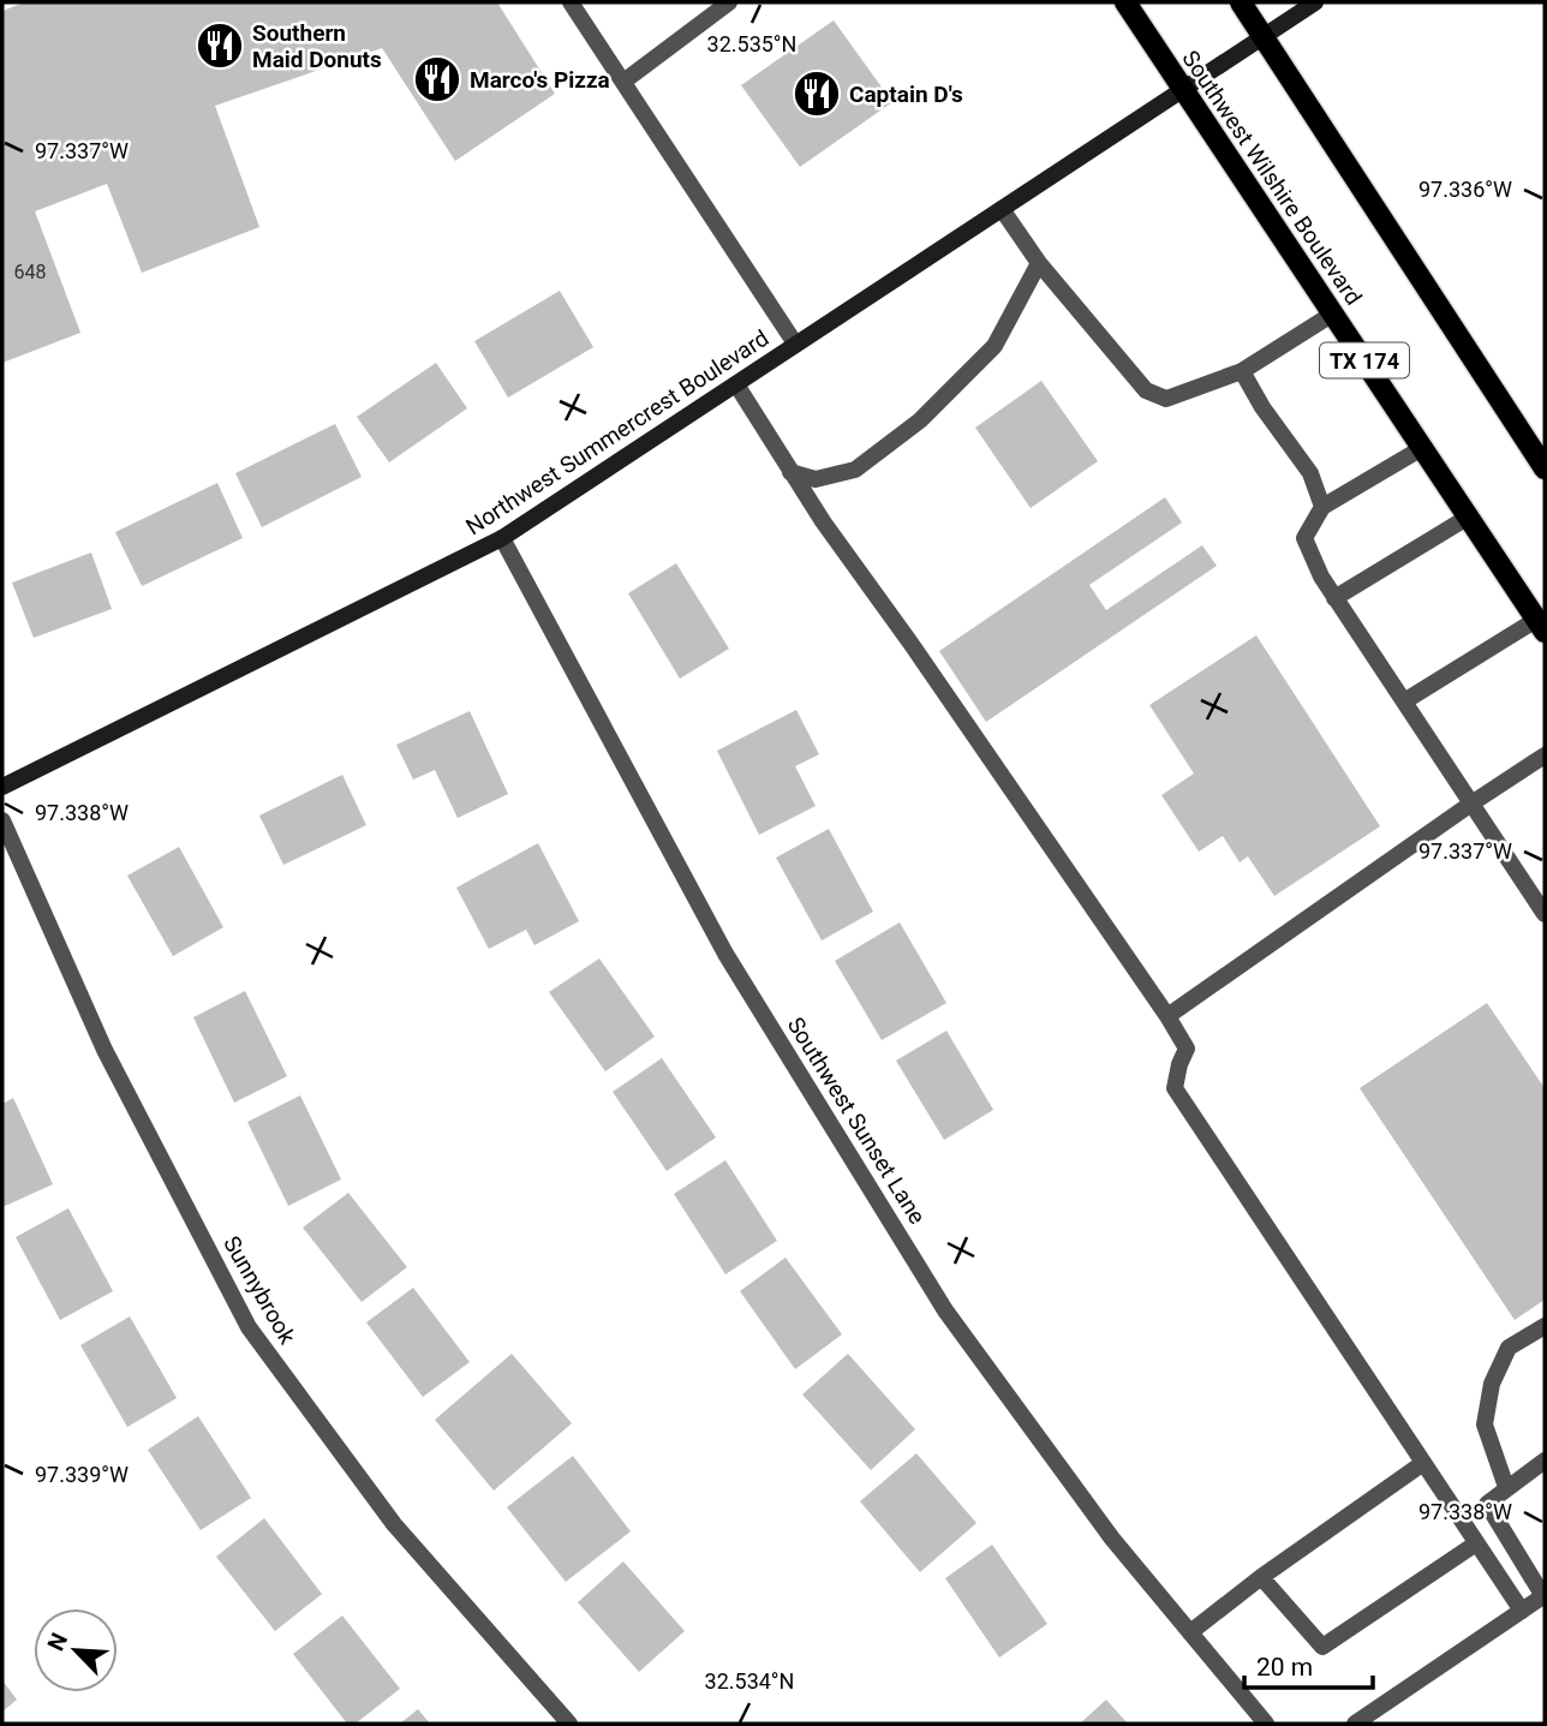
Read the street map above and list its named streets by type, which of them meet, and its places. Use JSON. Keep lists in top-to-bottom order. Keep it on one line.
{"streets":{"main road":["Southwest Wilshire Boulevard","TX 174"],"street":["Northwest Summercrest Boulevard","Southwest Sunset Lane","Sunnybrook"]},"crossings":[["Southwest Wilshire Boulevard","Northwest Summercrest Boulevard"],["Northwest Summercrest Boulevard","Southwest Sunset Lane"]],"places":{"restaurant":["Southern Maid Donuts","Marco's Pizza","Captain D's"]},"house_numbers":["648"],"scale_bar":"20 m","north":"top left","coordinates":["32.535°N","97.337°W","97.336°W","97.338°W","97.339°W","32.534°N"]}
